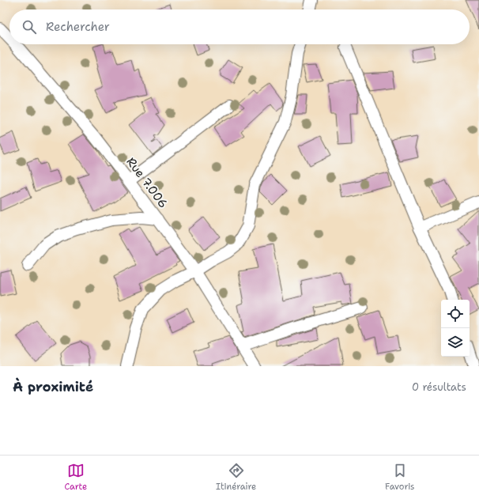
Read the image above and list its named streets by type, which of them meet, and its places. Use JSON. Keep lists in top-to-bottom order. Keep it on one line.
{"streets":{"street":["Rue 7.006"]},"page":{"search":"Rechercher","heading":["À proximité","0 résultats"],"nav":["Carte","Itinéraire","Favoris"]}}
